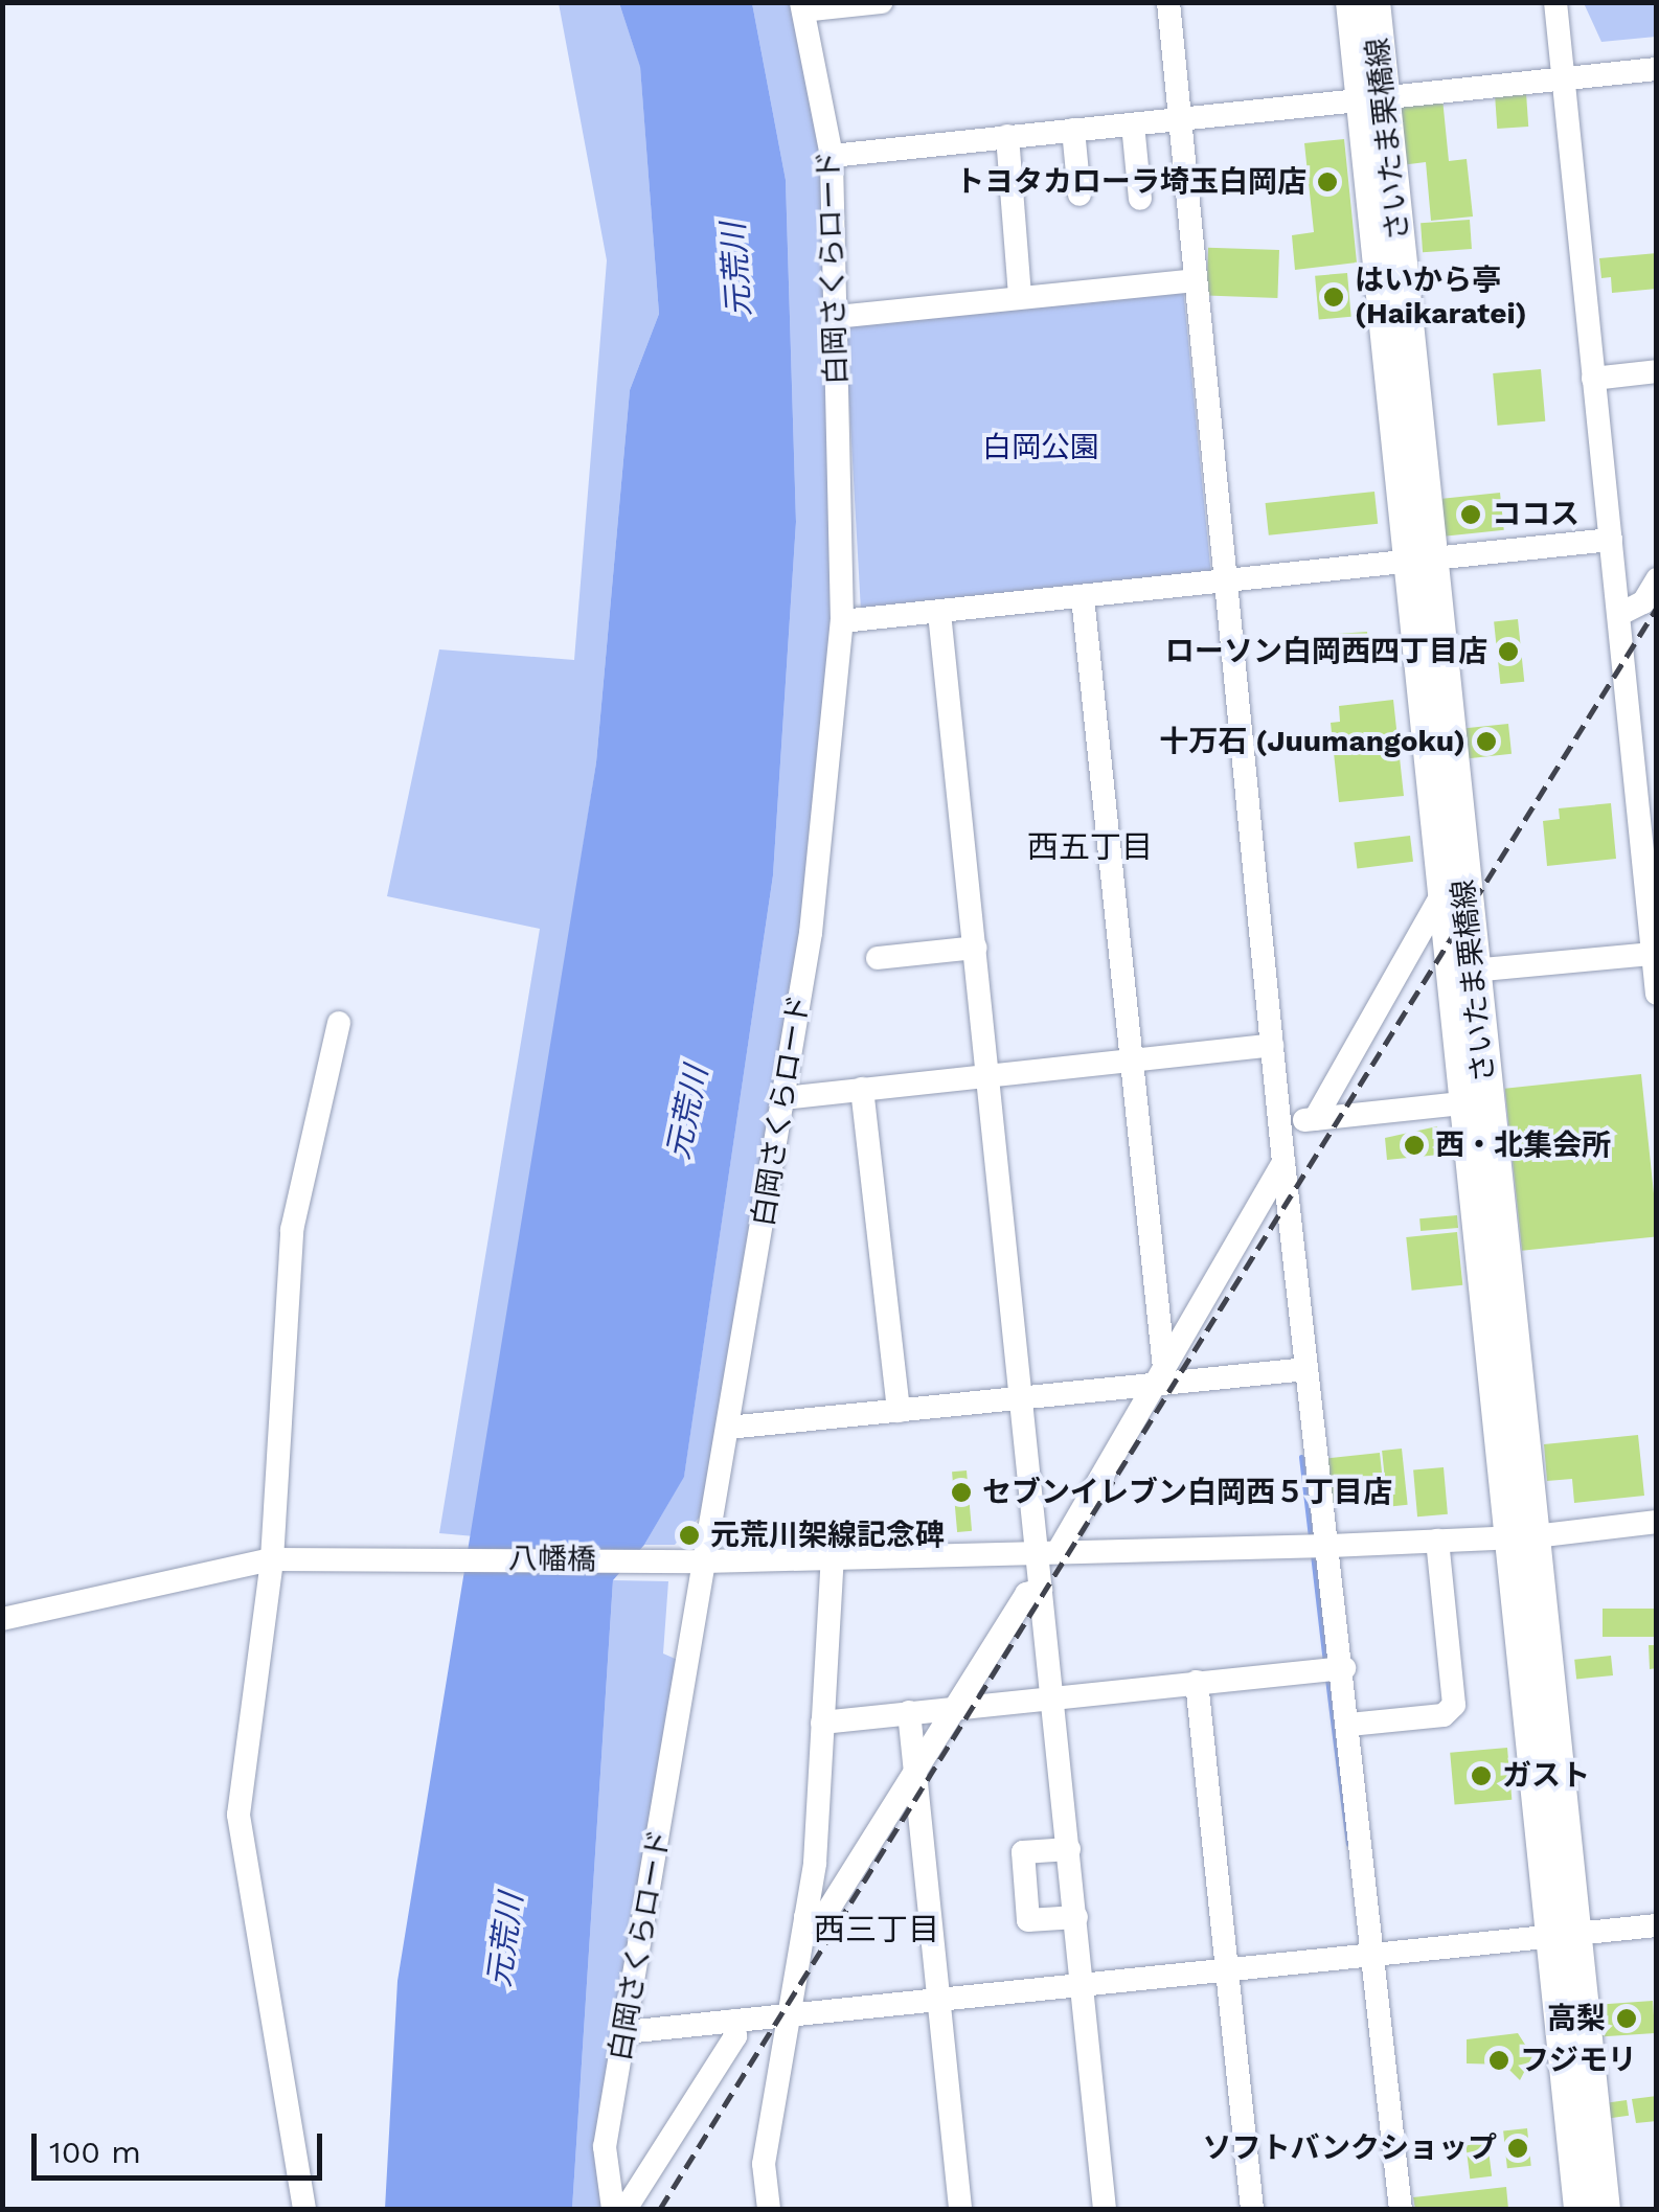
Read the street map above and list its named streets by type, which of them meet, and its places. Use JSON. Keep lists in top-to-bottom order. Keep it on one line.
{"streets":{"main road":["さいたま栗橋線"],"street":["白岡さくらロード","八幡橋"]},"crossings":[["さいたま栗橋線","八幡橋"],["白岡さくらロード","八幡橋"]],"districts":["西五丁目","西三丁目"],"water":["元荒川"],"parks":["白岡公園"],"places":["トヨタカローラ埼玉白岡店","はいから亭 (Haikaratei)","ココス","ローソン白岡西四丁目店","十万石 (Juumangoku)","西・北集会所","セブンイレブン白岡西５丁目店","元荒川架線記念碑","ガスト","高梨","フジモリ","ソフトバンクショップ"],"scale_bar":"100 m"}
